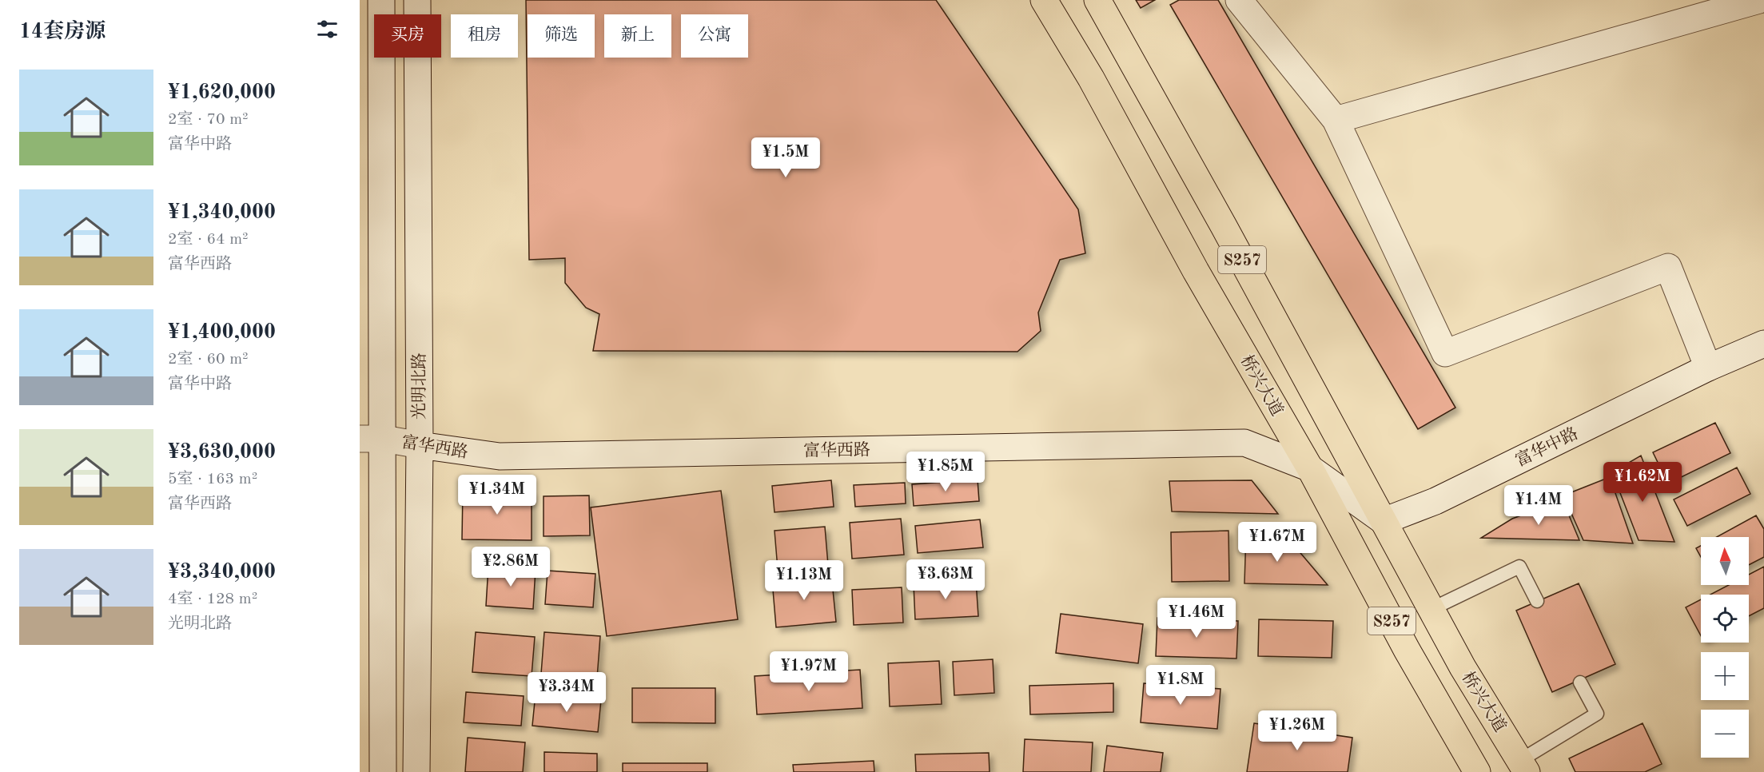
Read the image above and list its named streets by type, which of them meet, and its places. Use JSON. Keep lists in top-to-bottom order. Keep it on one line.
{"streets":{"main road":["S257","桥兴大道"],"street":["光明北路","富华西路","富华中路"]},"crossings":[["桥兴大道","富华西路"],["桥兴大道","富华中路"],["光明北路","富华西路"]],"north":"top","page":{"heading":"14套房源","chip":["买房","租房","筛选","新上","公寓"],"list":[{"name":"¥1,620,000","note":"2室 · 70 m² · 富华中路"},{"name":"¥1,340,000","note":"2室 · 64 m² · 富华西路"},{"name":"¥1,400,000","note":"2室 · 60 m² · 富华中路"},{"name":"¥3,630,000","note":"5室 · 163 m² · 富华西路"},{"name":"¥3,340,000","note":"4室 · 128 m² · 光明北路"}],"price":["¥1.5M","¥1.85M","¥1.62M","¥1.34M","¥1.4M","¥1.67M","¥2.86M","¥3.63M","¥1.13M","¥1.46M","¥1.97M","¥1.8M","¥3.34M","¥1.26M"],"map_buttons":["+","−"]}}
